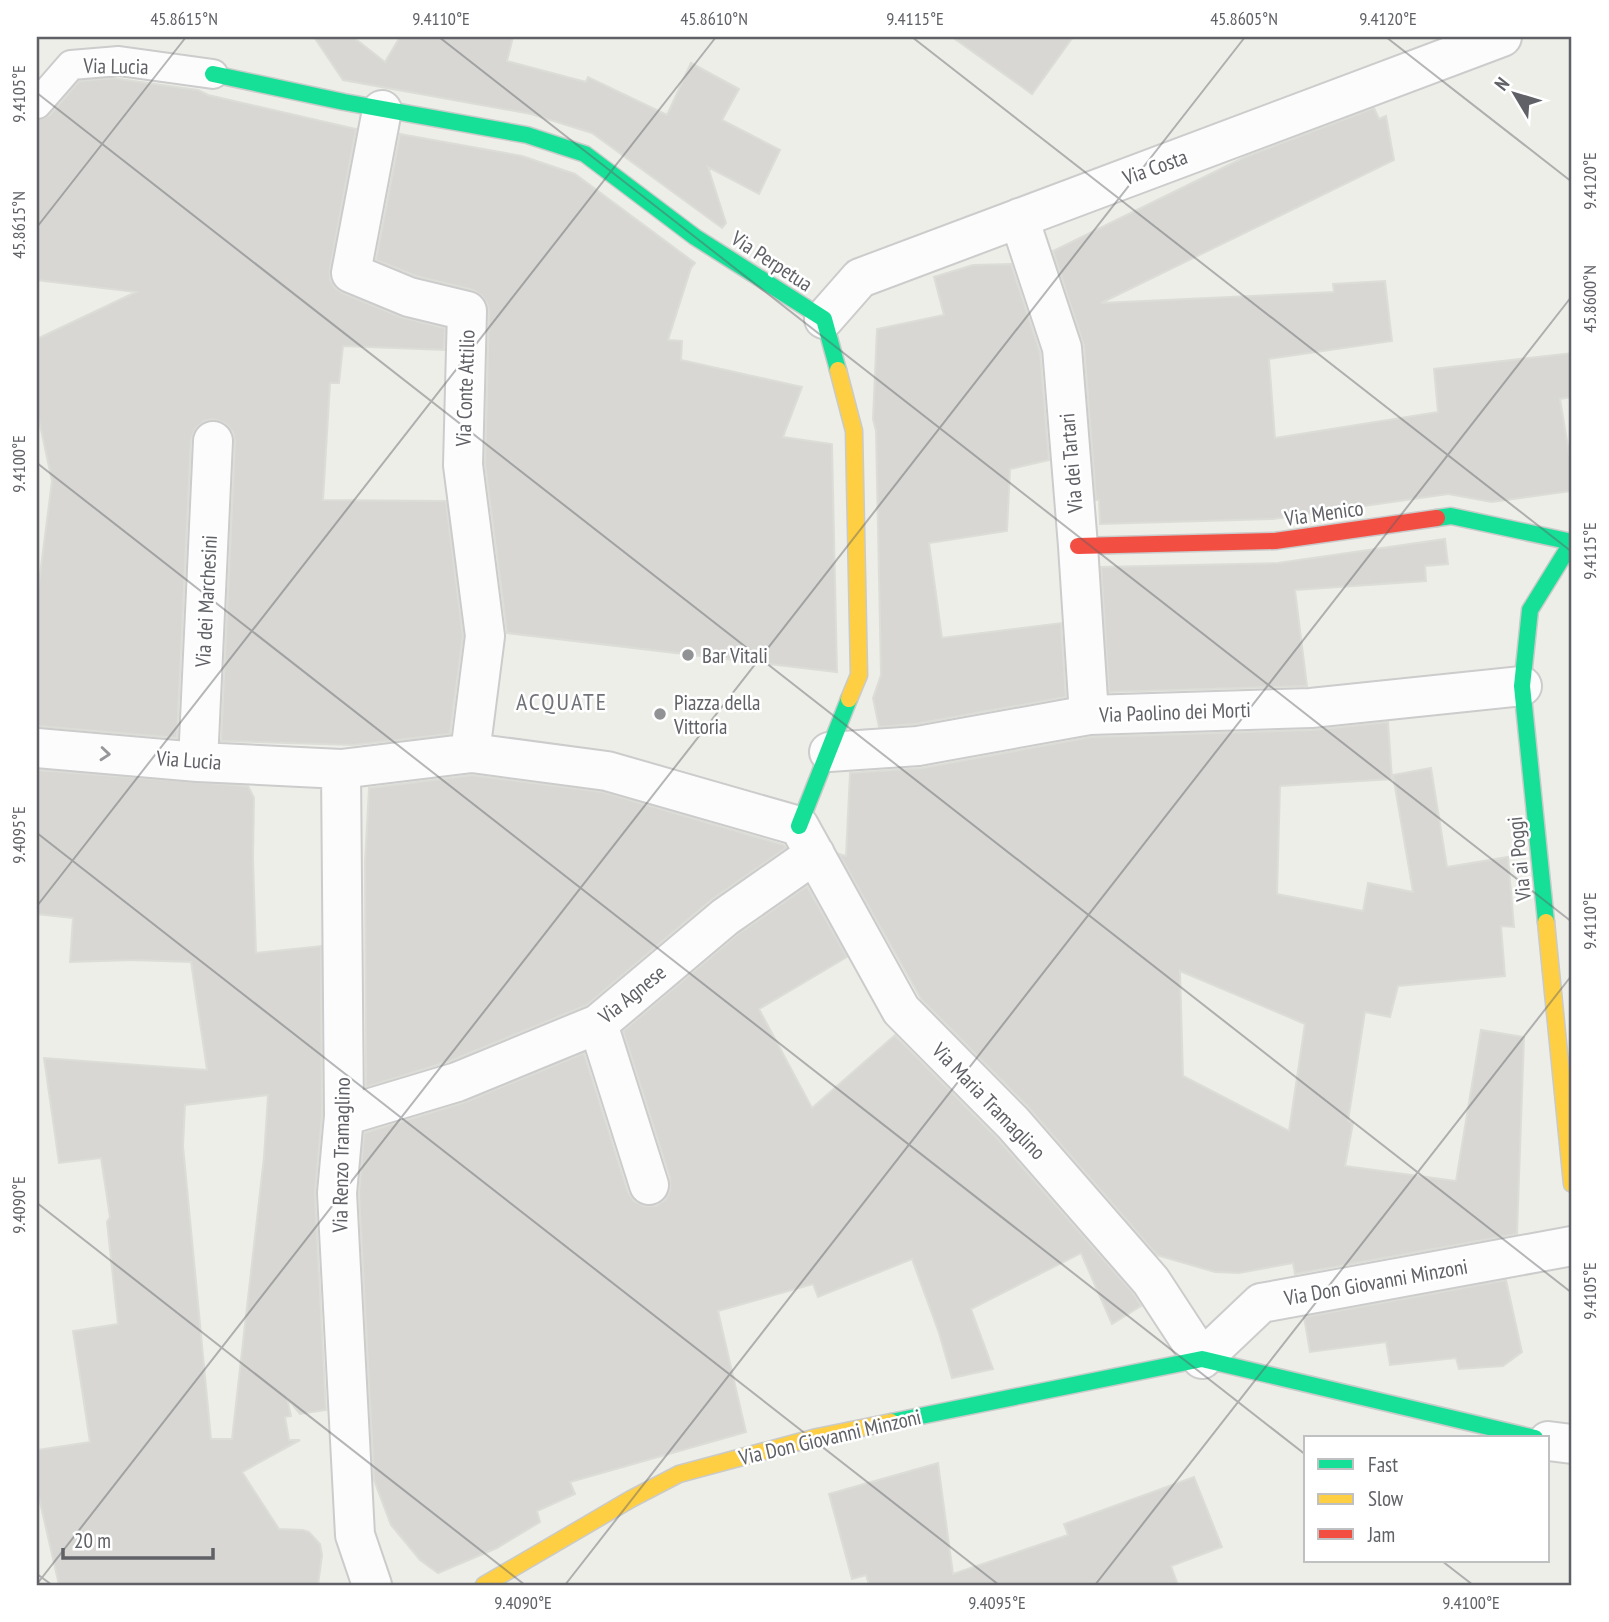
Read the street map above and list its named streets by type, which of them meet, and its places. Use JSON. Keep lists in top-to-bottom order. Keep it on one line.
{"streets":{"street":["Via Lucia","Via Costa","Via Perpetua","Via Conte Attilio","Via dei Tartari","Via Menico","Via dei Marchesini","Via Paolino dei Morti","Via ai Poggi","Via Agnese","Via Maria Tramaglino","Via Renzo Tramaglino","Via Don Giovanni Minzoni"]},"crossings":[["Via Lucia","Via Perpetua"],["Via Lucia","Via dei Marchesini"],["Via Lucia","Via Renzo Tramaglino"],["Via Costa","Via Perpetua"],["Via Costa","Via dei Tartari"],["Via Perpetua","Via Conte Attilio"],["Via Perpetua","Via Paolino dei Morti"],["Via Perpetua","Via Agnese"],["Via Perpetua","Via Maria Tramaglino"],["Via dei Tartari","Via Menico"],["Via dei Tartari","Via Paolino dei Morti"],["Via Menico","Via ai Poggi"],["Via Paolino dei Morti","Via ai Poggi"],["Via Agnese","Via Maria Tramaglino"],["Via Agnese","Via Renzo Tramaglino"],["Via Maria Tramaglino","Via Don Giovanni Minzoni"]],"districts":["ACQUATE"],"places":["Bar Vitali","Piazza della Vittoria"],"legend":["Fast","Slow","Jam"],"scale_bar":"20 m","north":"top left","coordinates":["45.8615°N","9.4110°E","45.8610°N","9.4115°E","45.8605°N","9.4120°E","9.4105°E","45.8600°N","9.4100°E","9.4095°E","9.4090°E"]}
